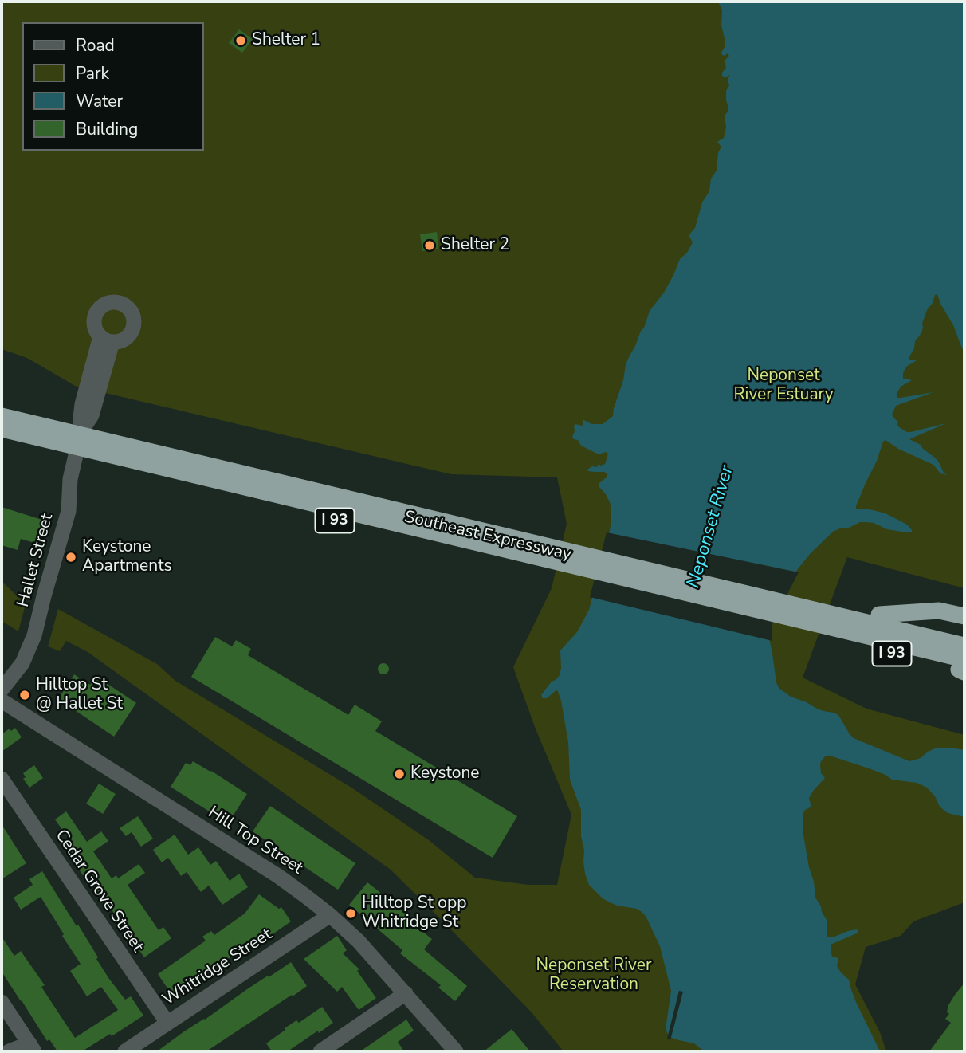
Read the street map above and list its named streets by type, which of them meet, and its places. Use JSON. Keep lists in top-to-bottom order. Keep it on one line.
{"streets":{"highway":["I 93","Southeast Expressway"],"street":["Hallet Street","Hill Top Street","Cedar Grove Street","Whitridge Street"]},"crossings":[["I 93","Southeast Expressway"],["Hill Top Street","Whitridge Street"],["Cedar Grove Street","Whitridge Street"]],"water":["Neponset River"],"parks":["Neponset River Estuary","Neponset River Reservation"],"places":["Shelter 1","Shelter 2","Keystone Apartments","Hilltop St @ Hallet St","Keystone","Hilltop St opp Whitridge St"],"legend":["Road","Park","Water","Building"]}
